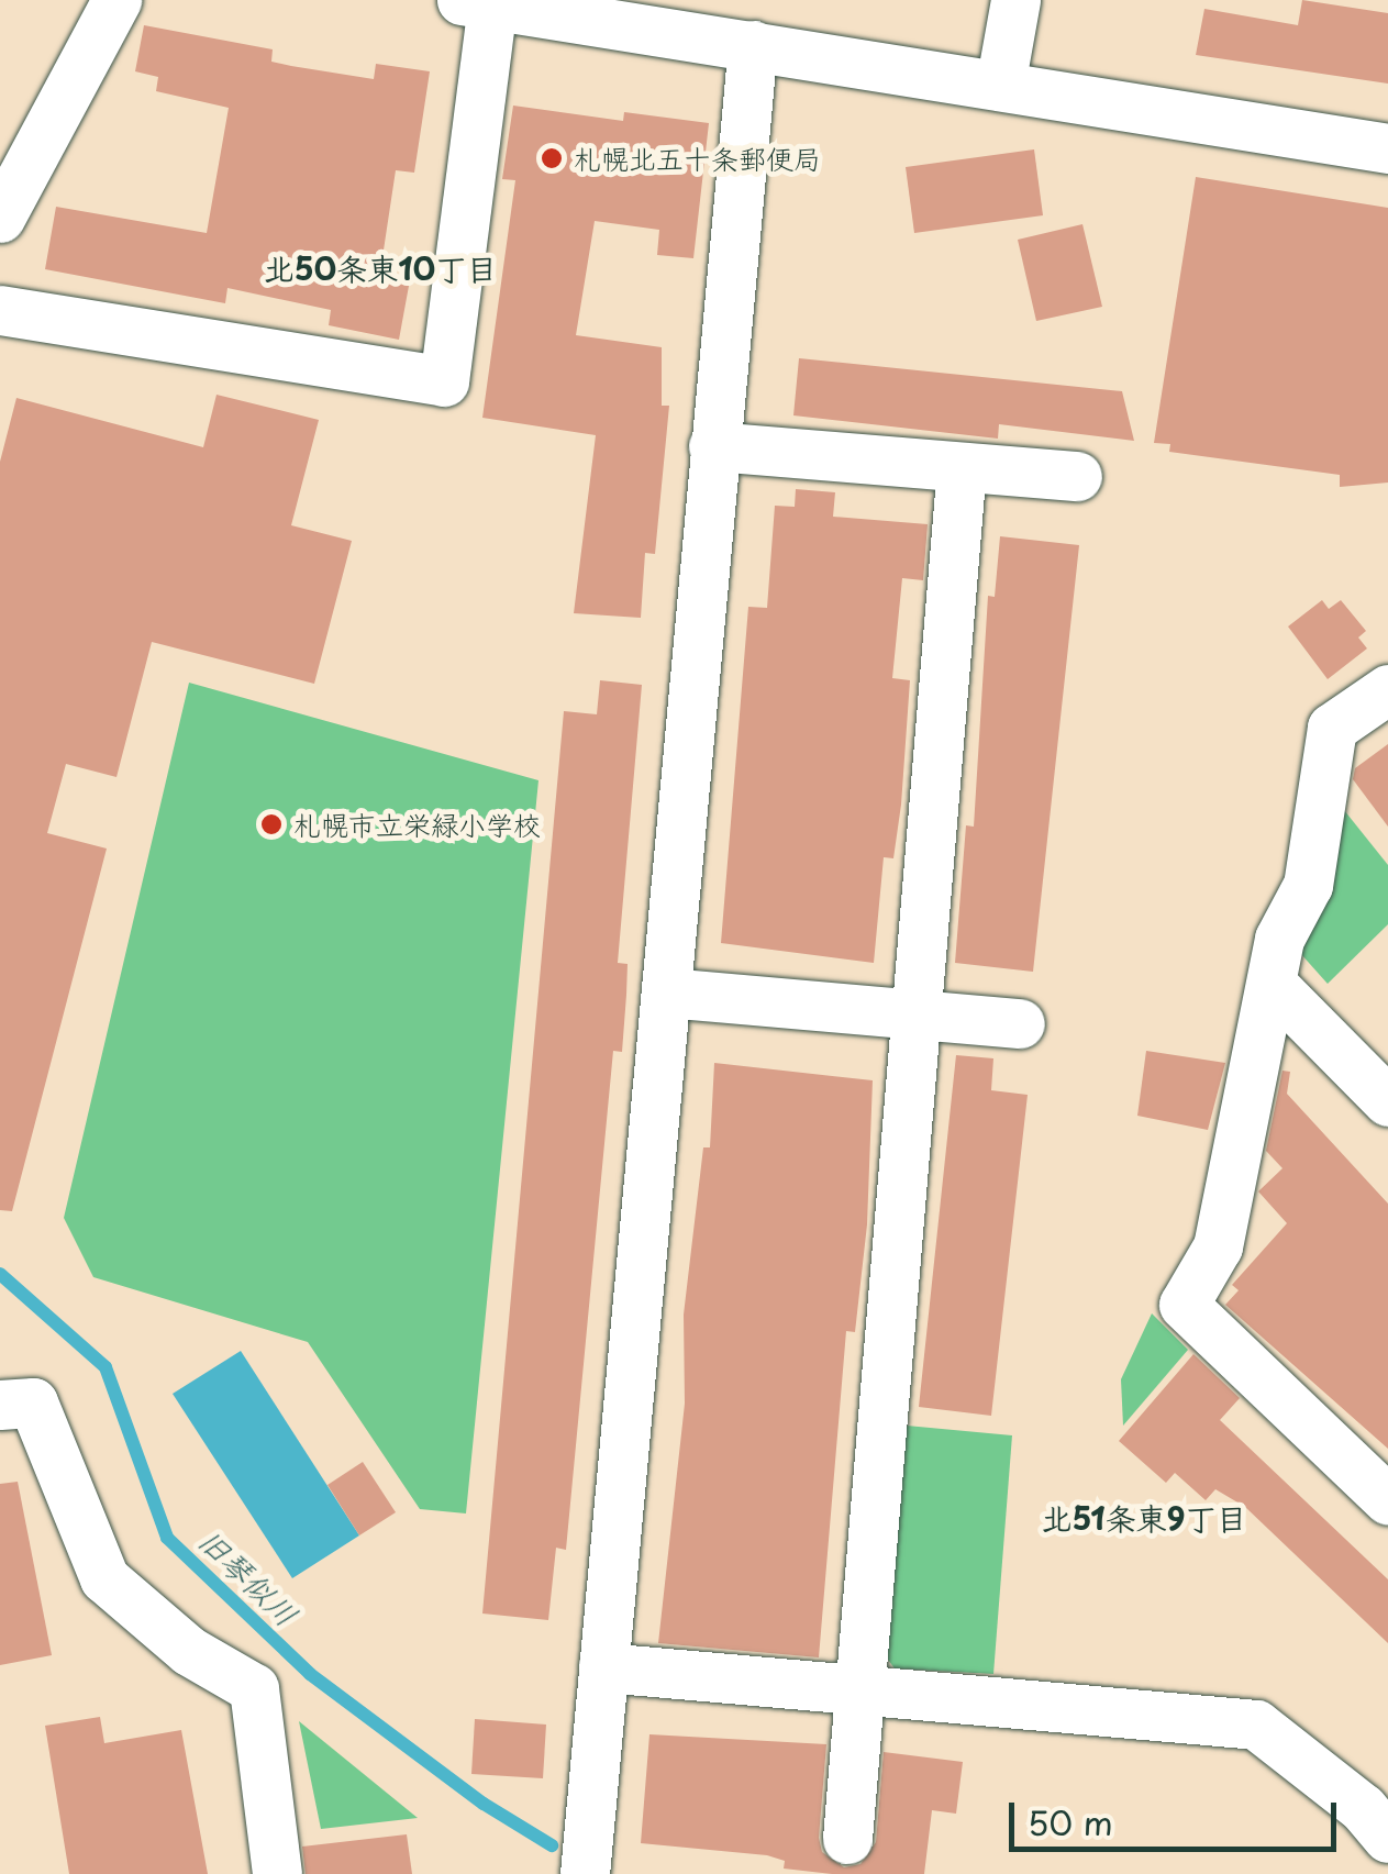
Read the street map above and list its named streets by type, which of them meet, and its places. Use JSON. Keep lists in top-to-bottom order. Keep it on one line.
{"districts":["北50条東10丁目","北51条東9丁目"],"water":["旧琴似川"],"places":["札幌北五十条郵便局","札幌市立栄緑小学校"],"scale_bar":"50 m"}
